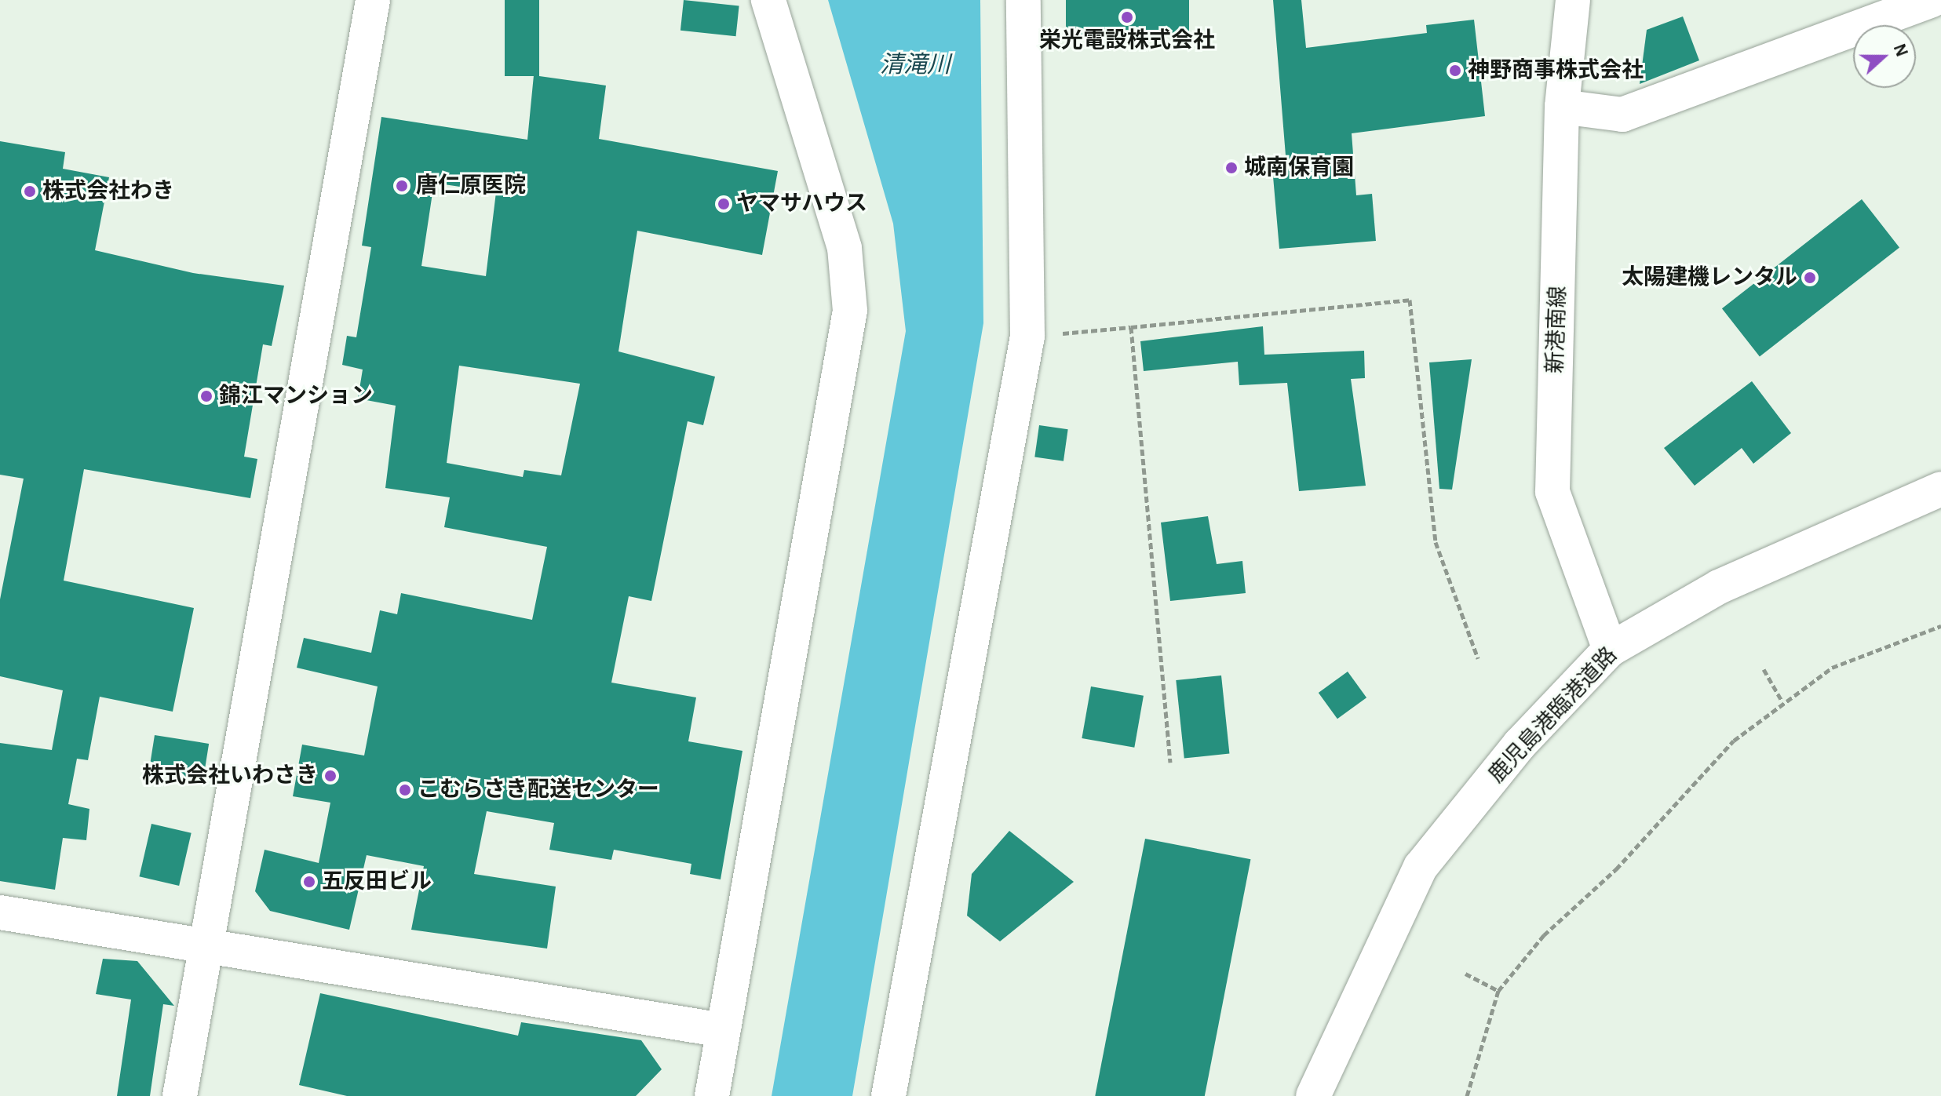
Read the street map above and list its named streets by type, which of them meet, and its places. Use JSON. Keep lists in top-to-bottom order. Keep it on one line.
{"streets":{"street":["新港南線","鹿児島港臨港道路"]},"crossings":[["新港南線","鹿児島港臨港道路"]],"water":["清滝川"],"places":["栄光電設株式会社","神野商事株式会社","城南保育園","唐仁原医院","株式会社わき","ヤマサハウス","太陽建機レンタル","錦江マンション","株式会社いわさき","こむらさき配送センター","五反田ビル"],"north":"right"}
